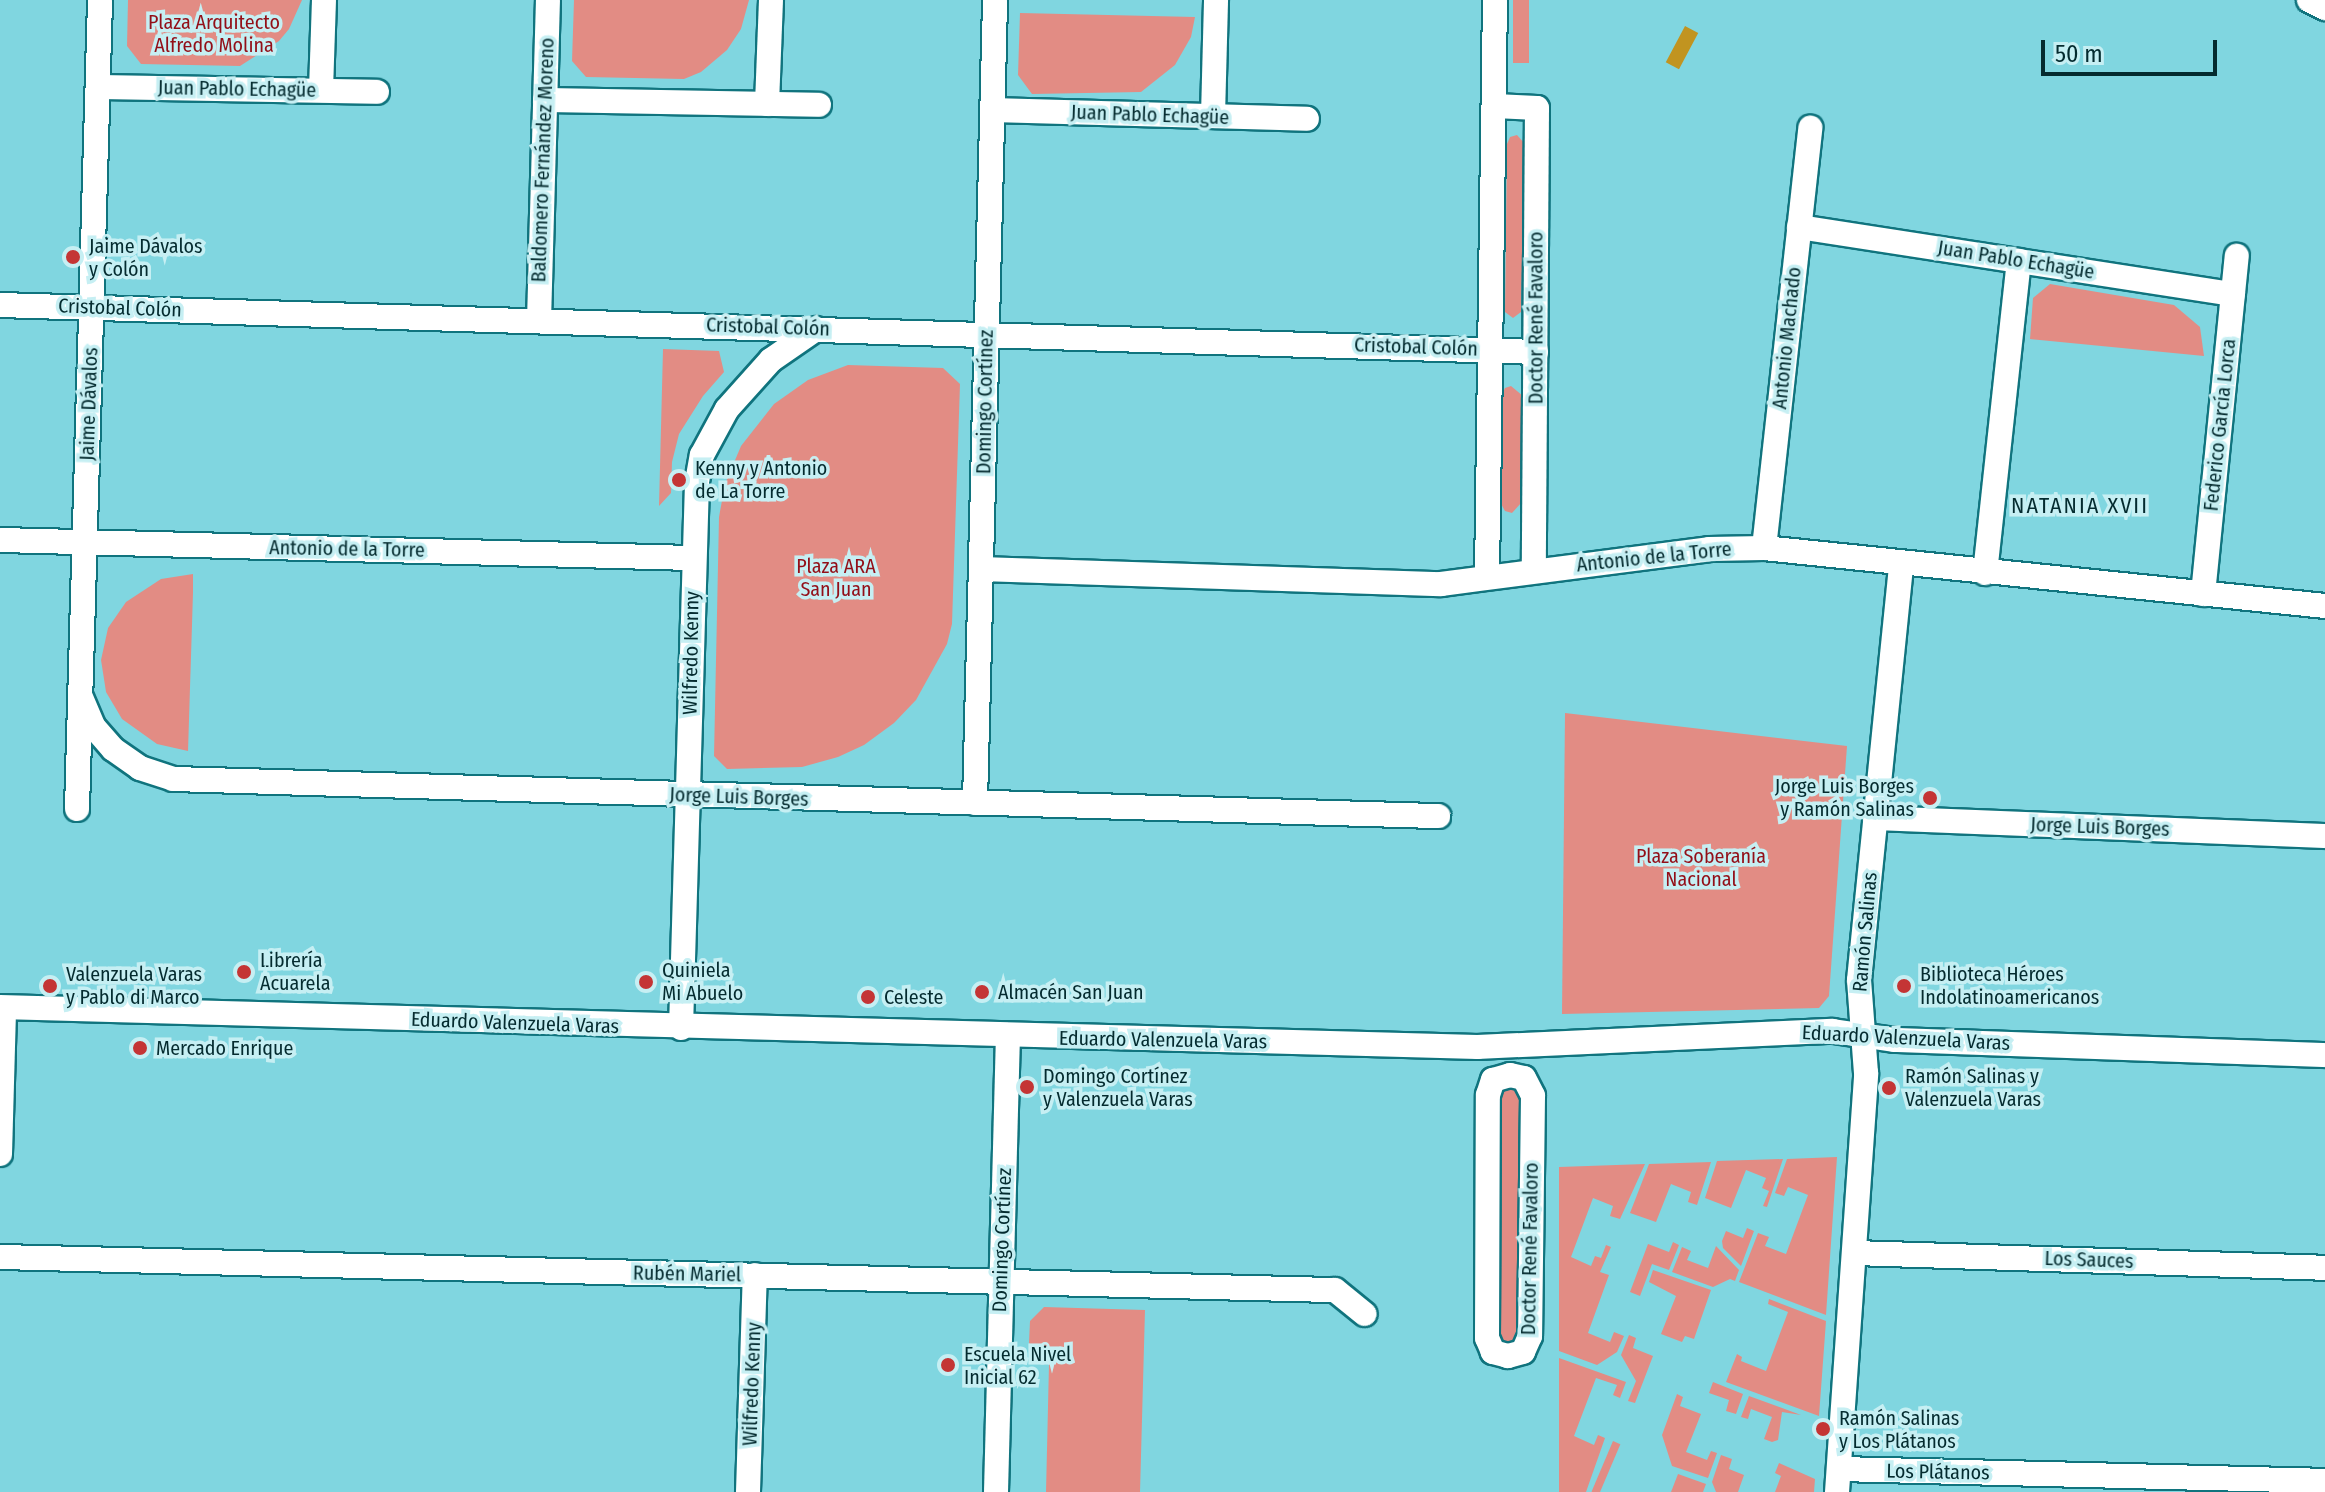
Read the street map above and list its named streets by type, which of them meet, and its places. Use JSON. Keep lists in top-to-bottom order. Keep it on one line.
{"streets":{"street":["Juan Pablo Echagüe","Baldomero Fernández Moreno","Cristobal Colón","Doctor René Favaloro","Antonio Machado","Domingo Cortínez","Jaime Dávalos","Federico García Lorca","Antonio de la Torre","Wilfredo Kenny","Jorge Luis Borges","Ramón Salinas","Eduardo Valenzuela Varas","Los Sauces","Rubén Mariel","Los Plátanos"]},"crossings":[["Juan Pablo Echagüe","Antonio Machado"],["Juan Pablo Echagüe","Domingo Cortínez"],["Juan Pablo Echagüe","Jaime Dávalos"],["Juan Pablo Echagüe","Federico García Lorca"],["Baldomero Fernández Moreno","Cristobal Colón"],["Cristobal Colón","Doctor René Favaloro"],["Cristobal Colón","Domingo Cortínez"],["Cristobal Colón","Jaime Dávalos"],["Cristobal Colón","Wilfredo Kenny"],["Doctor René Favaloro","Antonio de la Torre"],["Antonio Machado","Antonio de la Torre"],["Domingo Cortínez","Antonio de la Torre"],["Domingo Cortínez","Jorge Luis Borges"],["Domingo Cortínez","Eduardo Valenzuela Varas"],["Domingo Cortínez","Rubén Mariel"],["Jaime Dávalos","Antonio de la Torre"],["Jaime Dávalos","Jorge Luis Borges"],["Federico García Lorca","Antonio de la Torre"],["Antonio de la Torre","Wilfredo Kenny"],["Antonio de la Torre","Ramón Salinas"],["Wilfredo Kenny","Jorge Luis Borges"],["Wilfredo Kenny","Eduardo Valenzuela Varas"],["Wilfredo Kenny","Rubén Mariel"],["Jorge Luis Borges","Ramón Salinas"],["Ramón Salinas","Eduardo Valenzuela Varas"],["Ramón Salinas","Los Sauces"],["Ramón Salinas","Los Plátanos"]],"districts":["NATANIA XVII"],"parks":["Plaza Arquitecto Alfredo Molina","Plaza ARA San Juan","Plaza Soberanía Nacional"],"places":["Jaime Dávalos y Colón","Kenny y Antonio de La Torre","Jorge Luis Borges y Ramón Salinas","Librería Acuarela","Quiniela Mi Abuelo","Valenzuela Varas y Pablo di Marco","Biblioteca Héroes Indolatinoamericanos","Almacén San Juan","Celeste","Mercado Enrique","Domingo Cortínez y Valenzuela Varas","Ramón Salinas y Valenzuela Varas","Escuela Nivel Inicial 62","Ramón Salinas y Los Plátanos"],"scale_bar":"50 m"}
